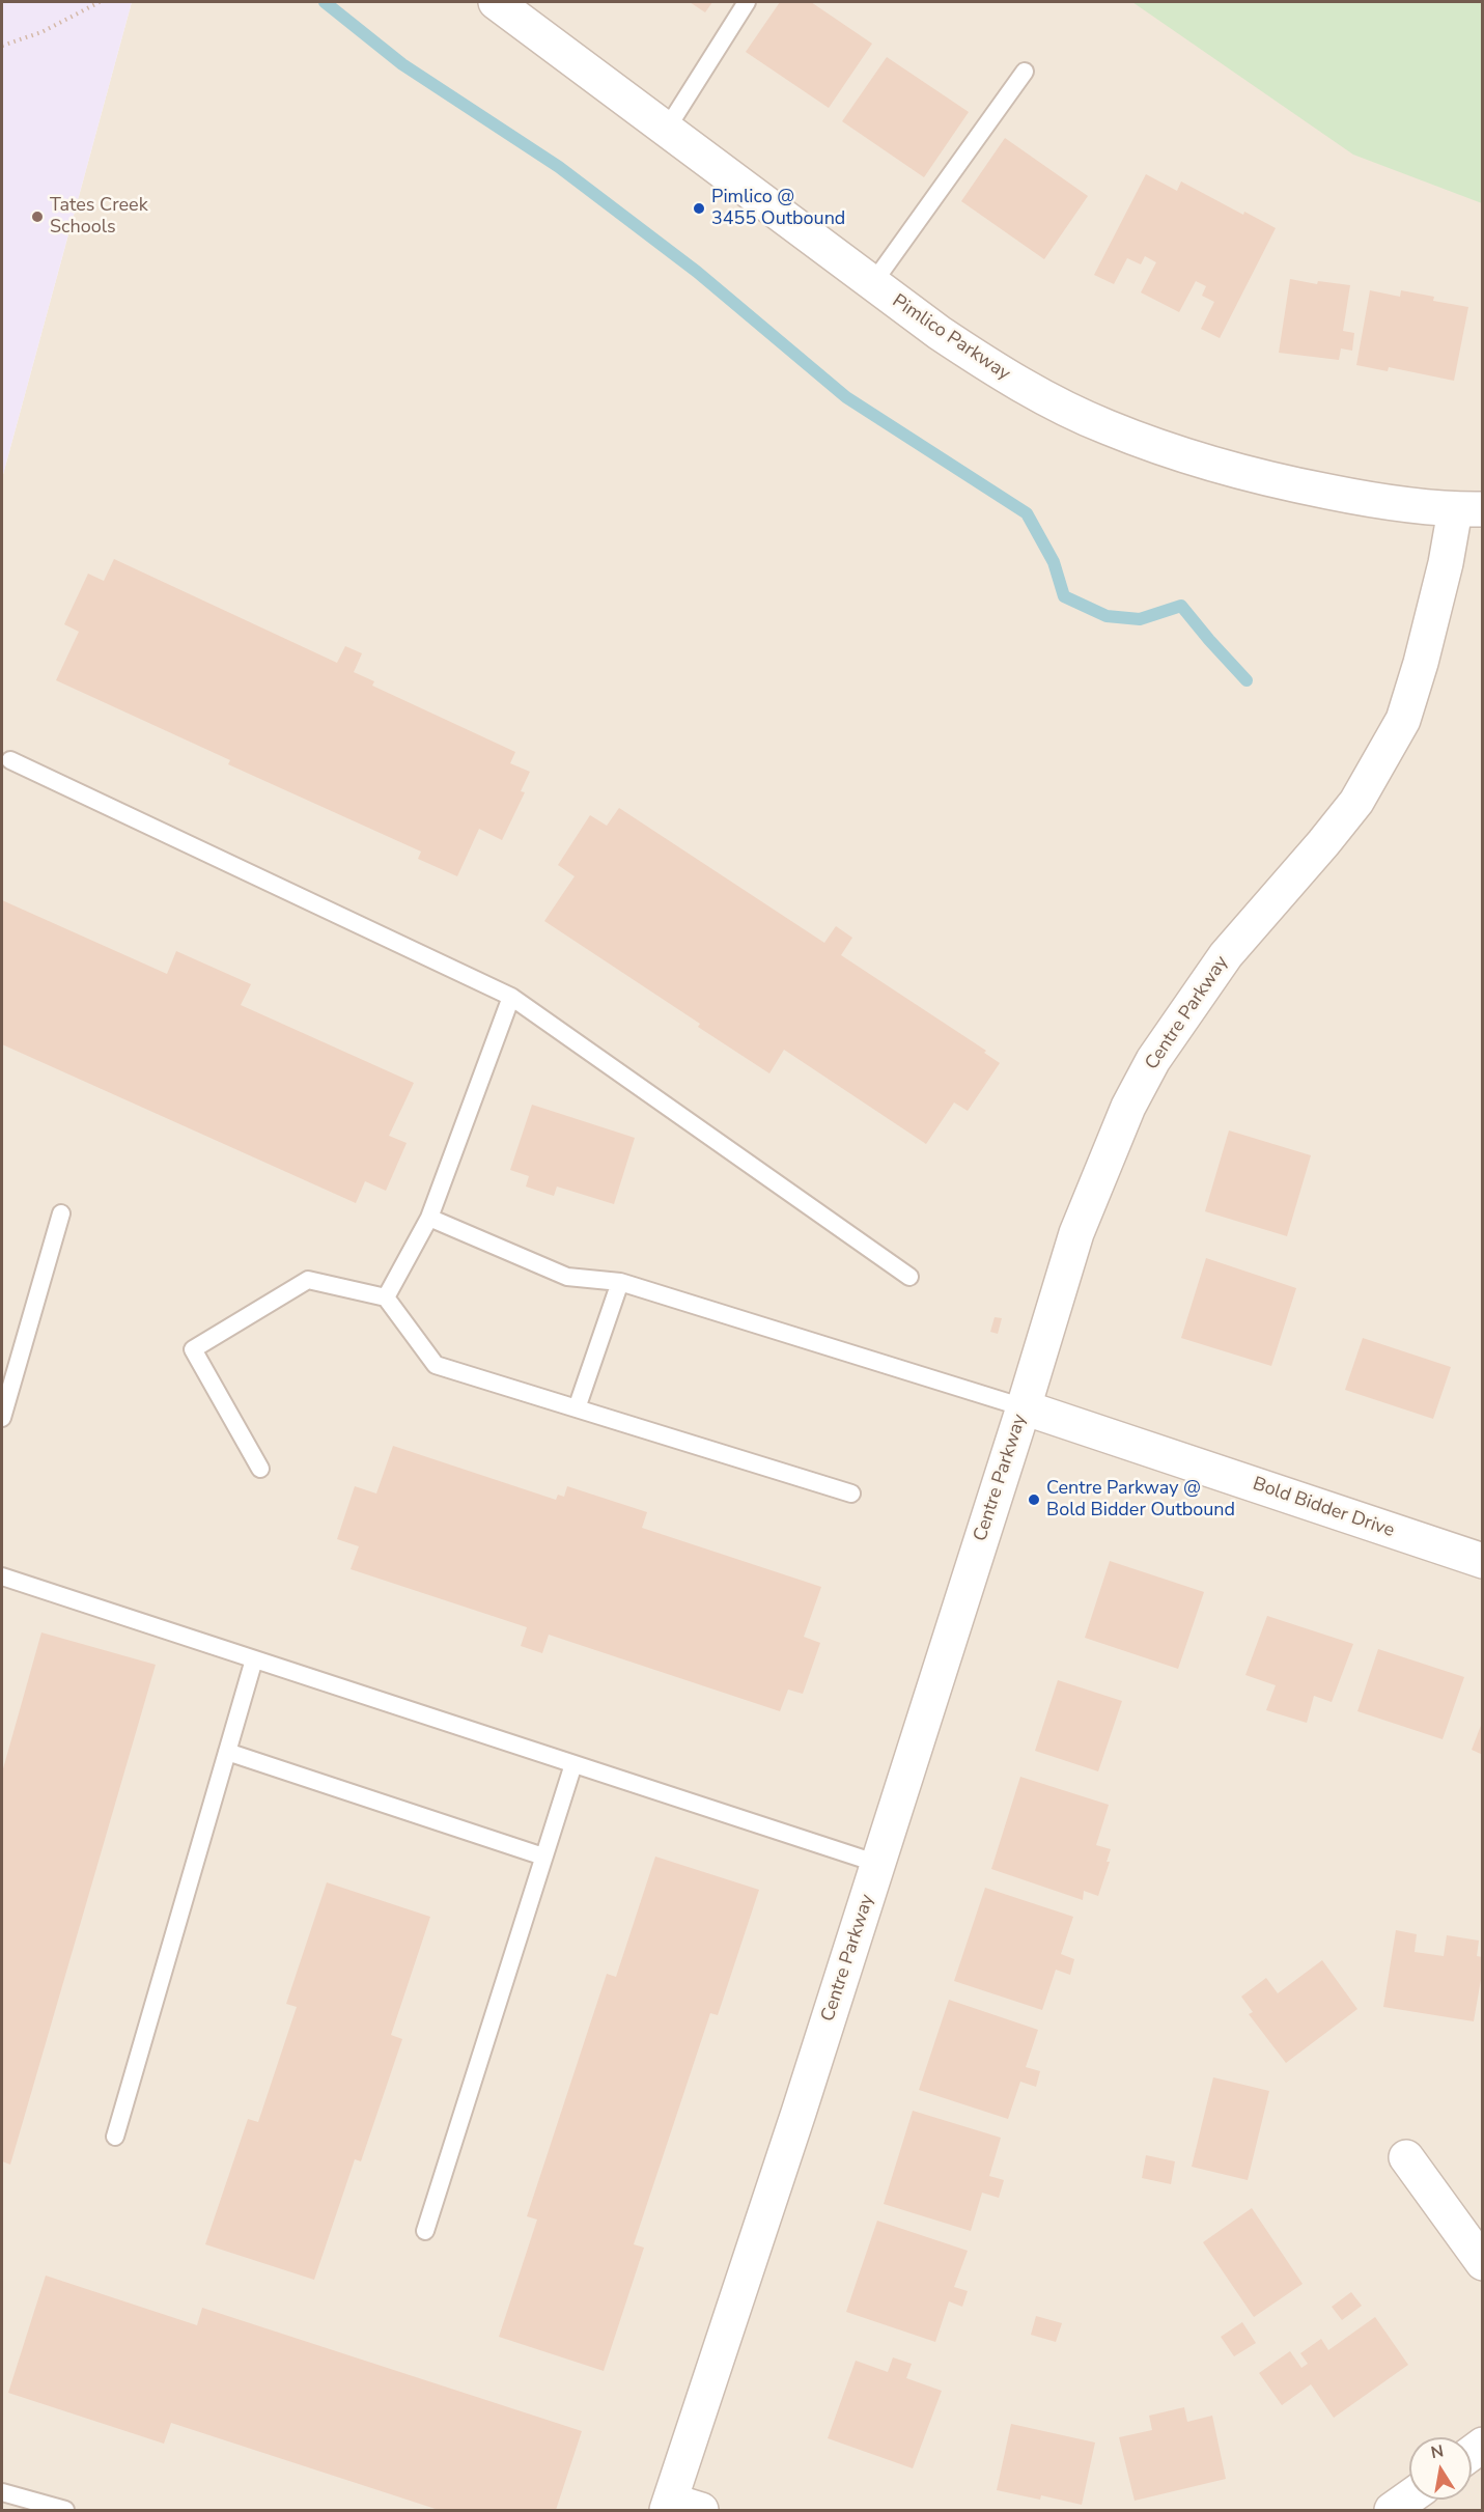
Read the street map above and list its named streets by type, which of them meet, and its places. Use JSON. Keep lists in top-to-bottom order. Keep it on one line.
{"streets":{"street":["Pimlico Parkway","Centre Parkway","Bold Bidder Drive"]},"crossings":[["Pimlico Parkway","Centre Parkway"],["Centre Parkway","Bold Bidder Drive"]],"places":["Pimlico @ 3455 Outbound","Tates Creek Schools","Centre Parkway @ Bold Bidder Outbound"],"north":"top"}
